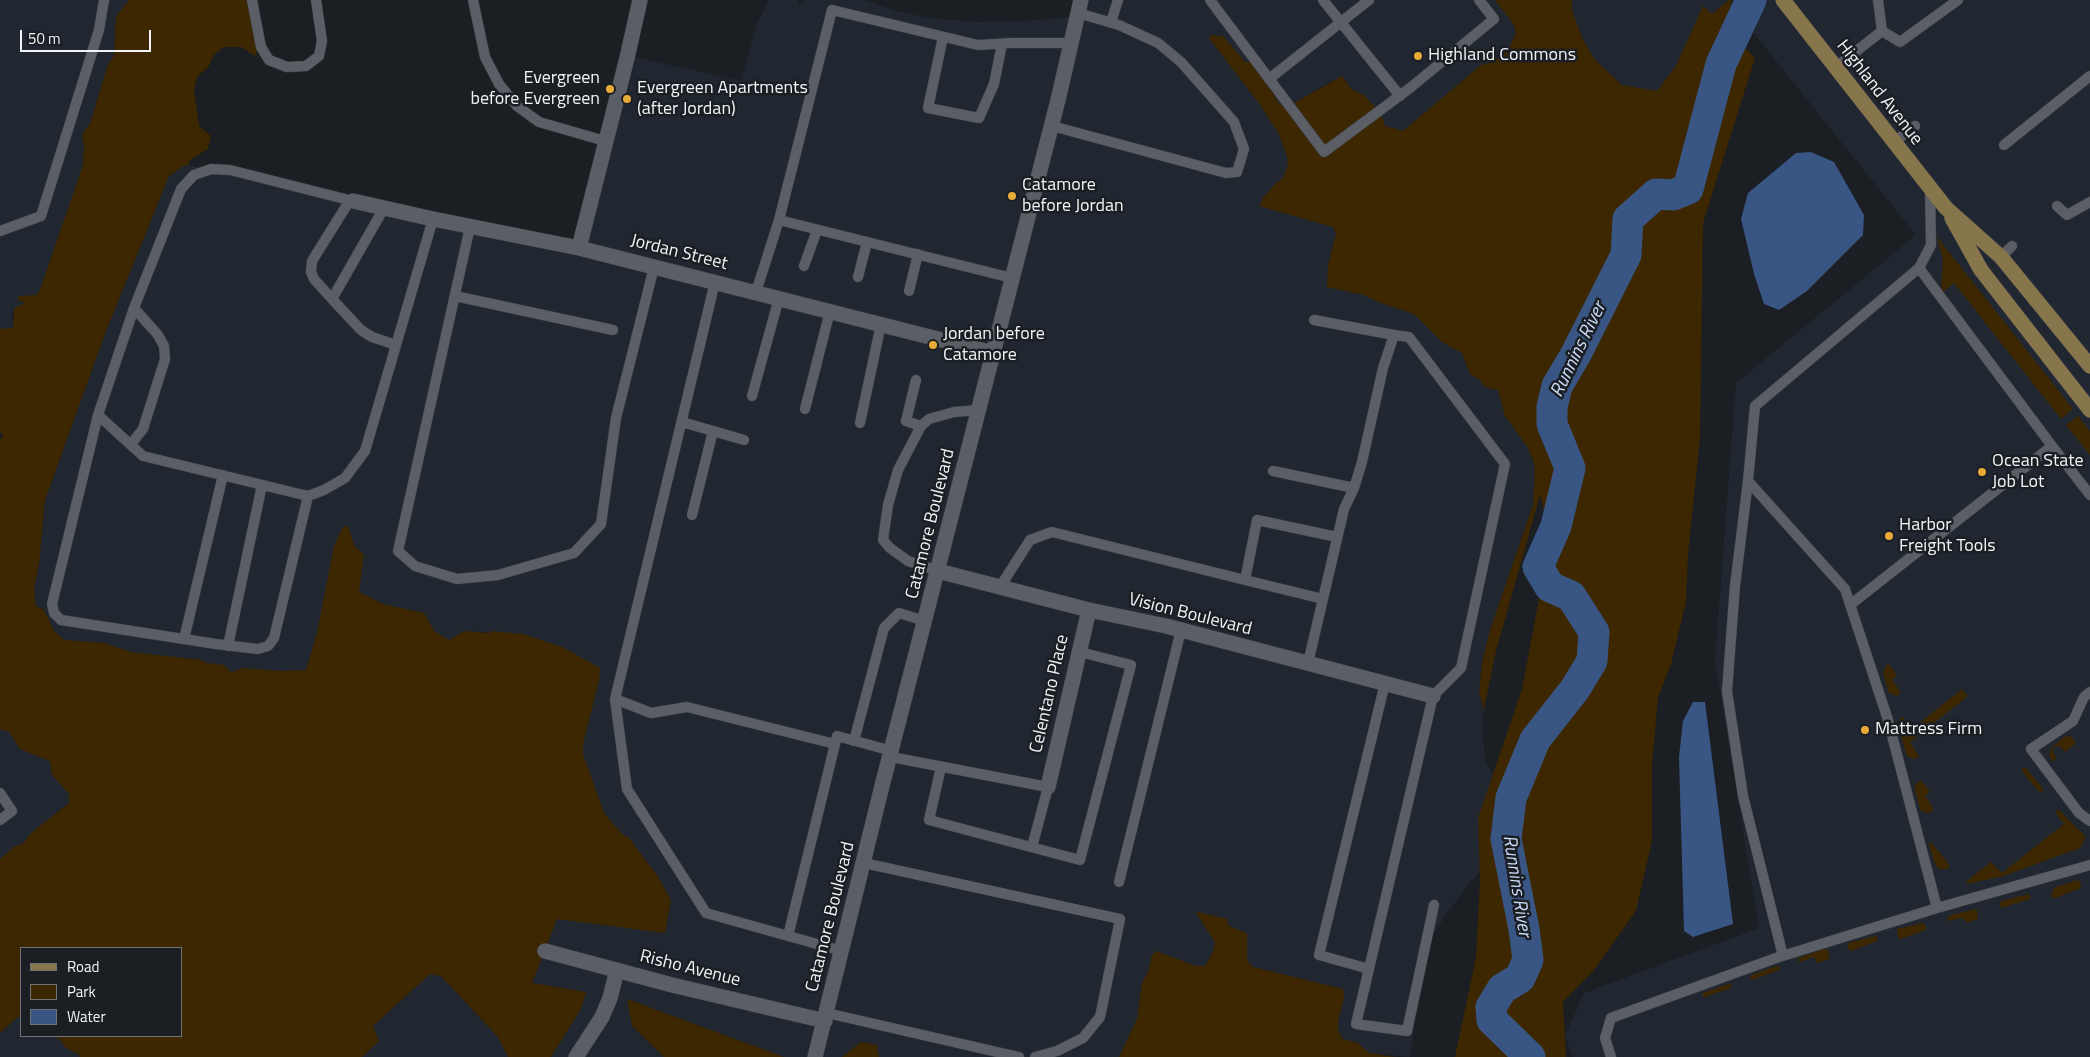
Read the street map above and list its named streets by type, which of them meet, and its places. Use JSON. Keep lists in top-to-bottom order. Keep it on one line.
{"streets":{"main road":["Highland Avenue"],"street":["Jordan Street","Catamore Boulevard","Vision Boulevard","Celentano Place","Risho Avenue"]},"crossings":[["Jordan Street","Catamore Boulevard"],["Catamore Boulevard","Vision Boulevard"],["Catamore Boulevard","Risho Avenue"],["Vision Boulevard","Celentano Place"]],"water":["Runnins River"],"places":["Highland Commons","Evergreen before Evergreen","Evergreen Apartments (after Jordan)","Catamore before Jordan","Jordan before Catamore","Ocean State Job Lot","Harbor Freight Tools","Mattress Firm"],"legend":["Road","Park","Water"],"scale_bar":"50 m"}
